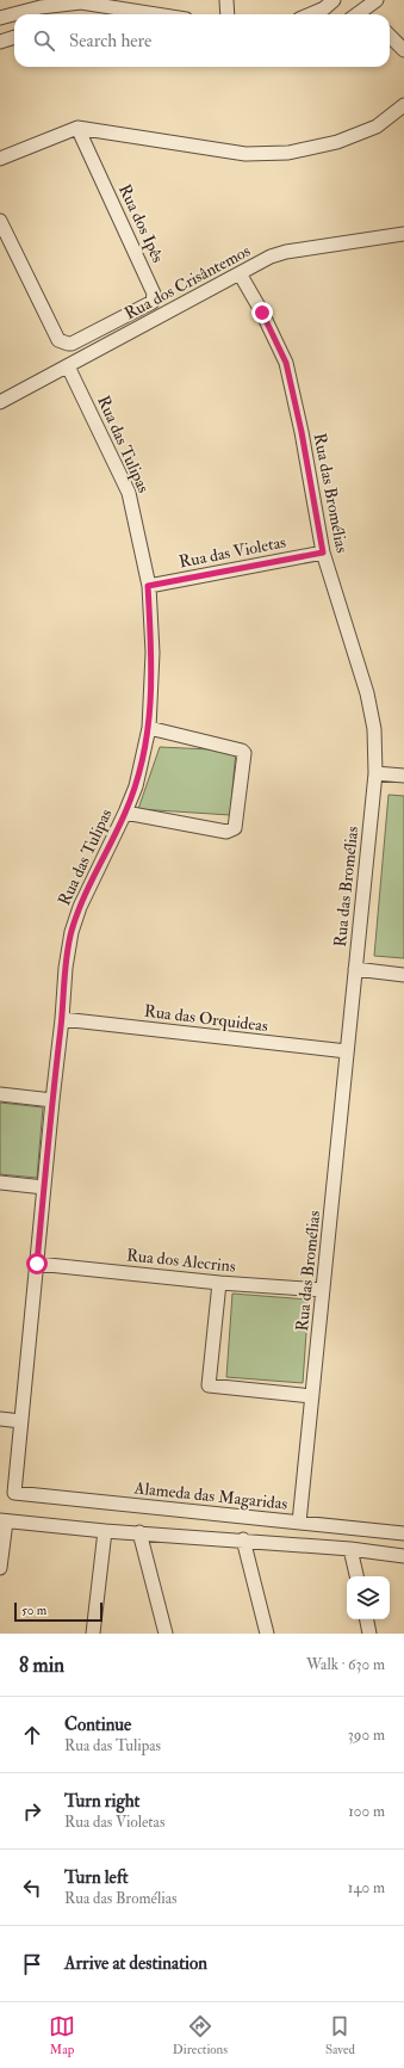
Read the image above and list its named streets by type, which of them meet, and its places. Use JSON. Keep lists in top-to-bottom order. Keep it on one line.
{"streets":{"street":["Rua dos Ipês","Rua dos Crisântemos","Rua das Tulipas","Rua das Bromélias","Rua das Violetas","Rua das Orquideas","Rua dos Alecrins","Alameda das Magaridas"]},"crossings":[["Rua dos Crisântemos","Rua das Tulipas"],["Rua dos Crisântemos","Rua das Bromélias"],["Rua das Tulipas","Rua das Violetas"],["Rua das Tulipas","Rua das Orquideas"],["Rua das Tulipas","Rua dos Alecrins"],["Rua das Tulipas","Alameda das Magaridas"],["Rua das Bromélias","Rua das Violetas"],["Rua das Bromélias","Rua das Orquideas"],["Rua das Bromélias","Rua dos Alecrins"],["Rua das Bromélias","Alameda das Magaridas"]],"scale_bar":"50 m","page":{"search":"Search here","scale":"50 m","heading":["8 min","Walk · 630 m"],"list":[["Continue","Rua das Tulipas","390 m"],["Turn right","Rua das Violetas","100 m"],["Turn left","Rua das Bromélias","140 m"],"Arrive at destination"],"nav":["Map","Directions","Saved"]}}
